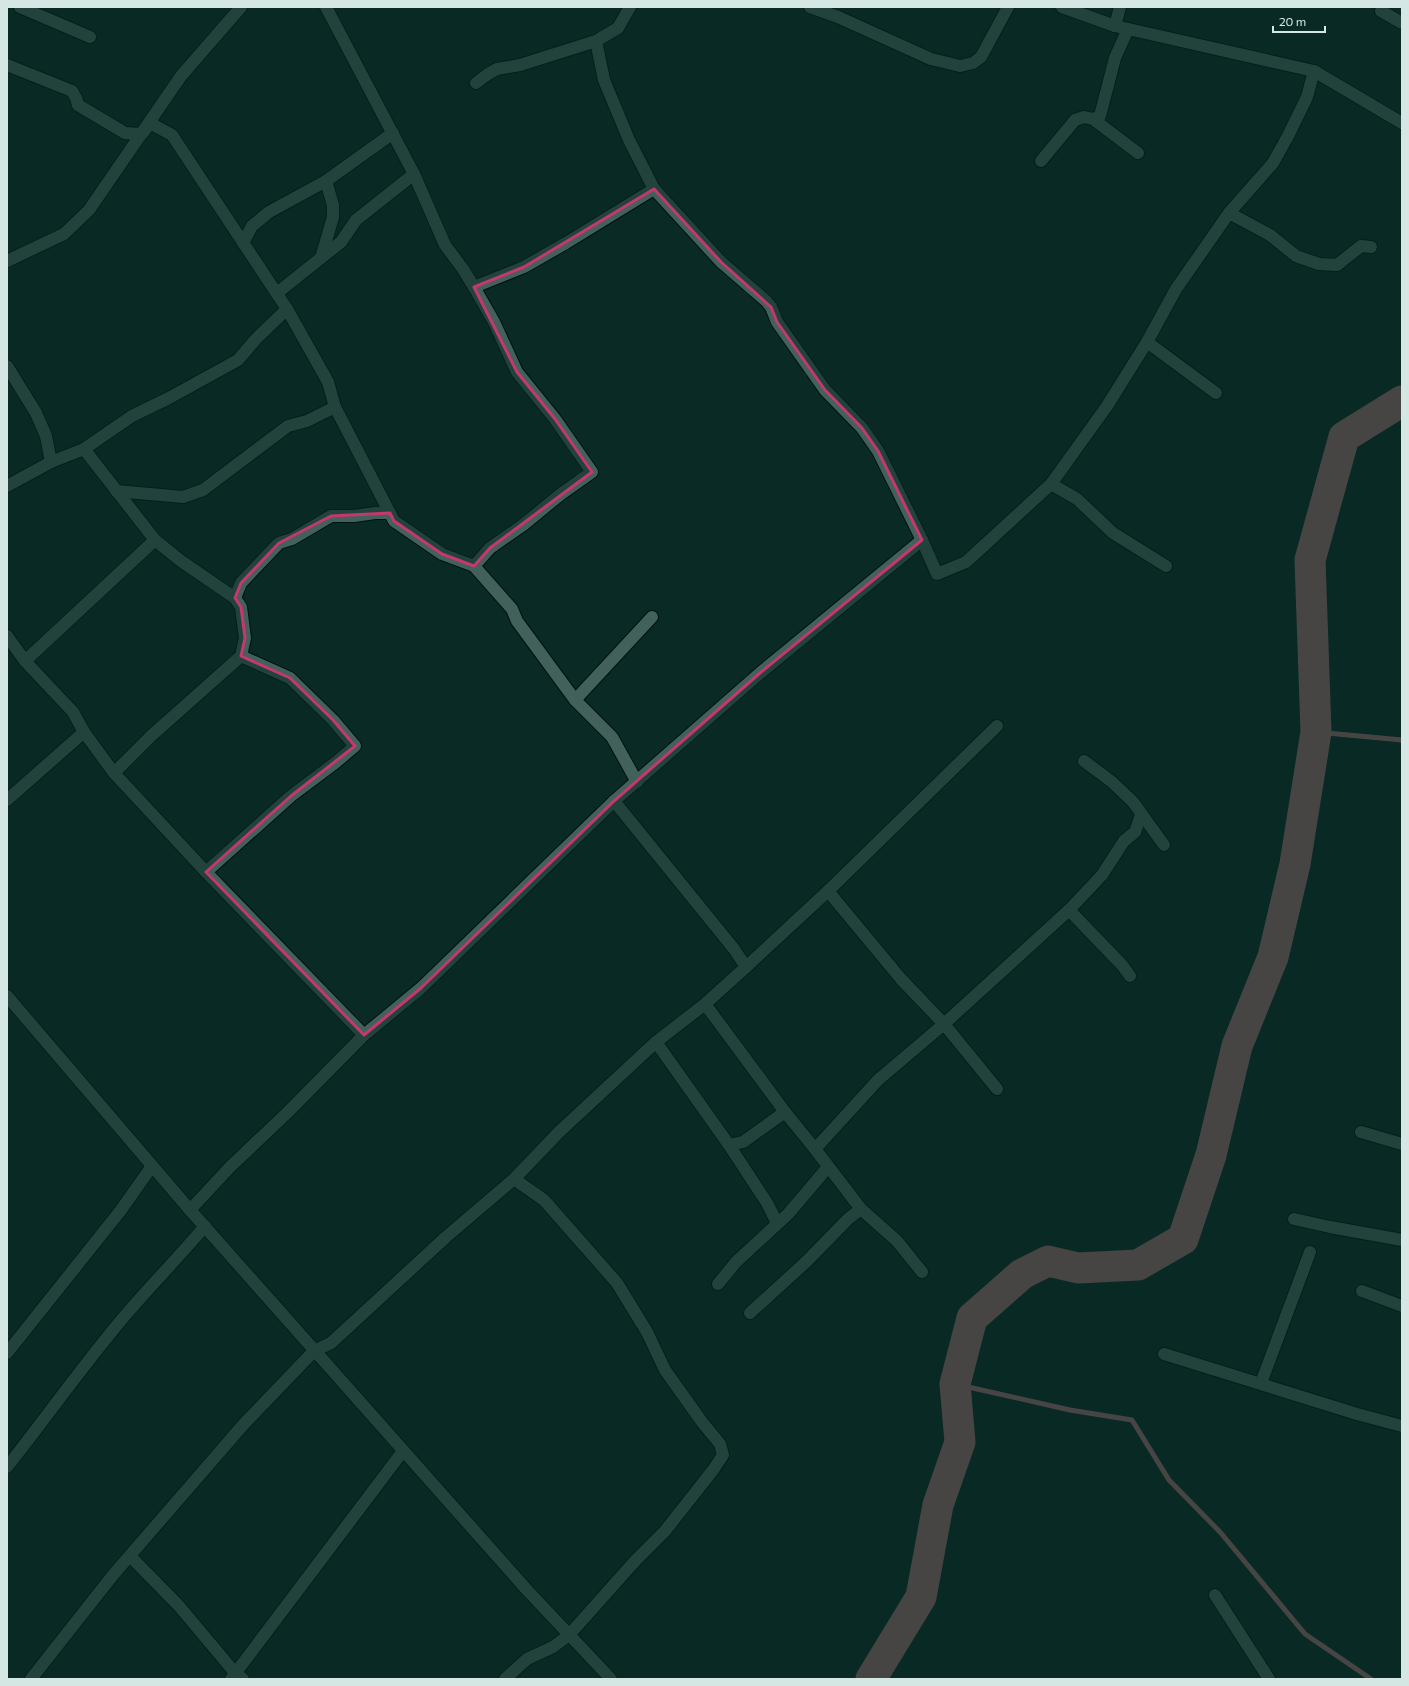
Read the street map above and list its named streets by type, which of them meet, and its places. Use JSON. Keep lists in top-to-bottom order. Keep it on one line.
{"scale_bar":"20 m"}
